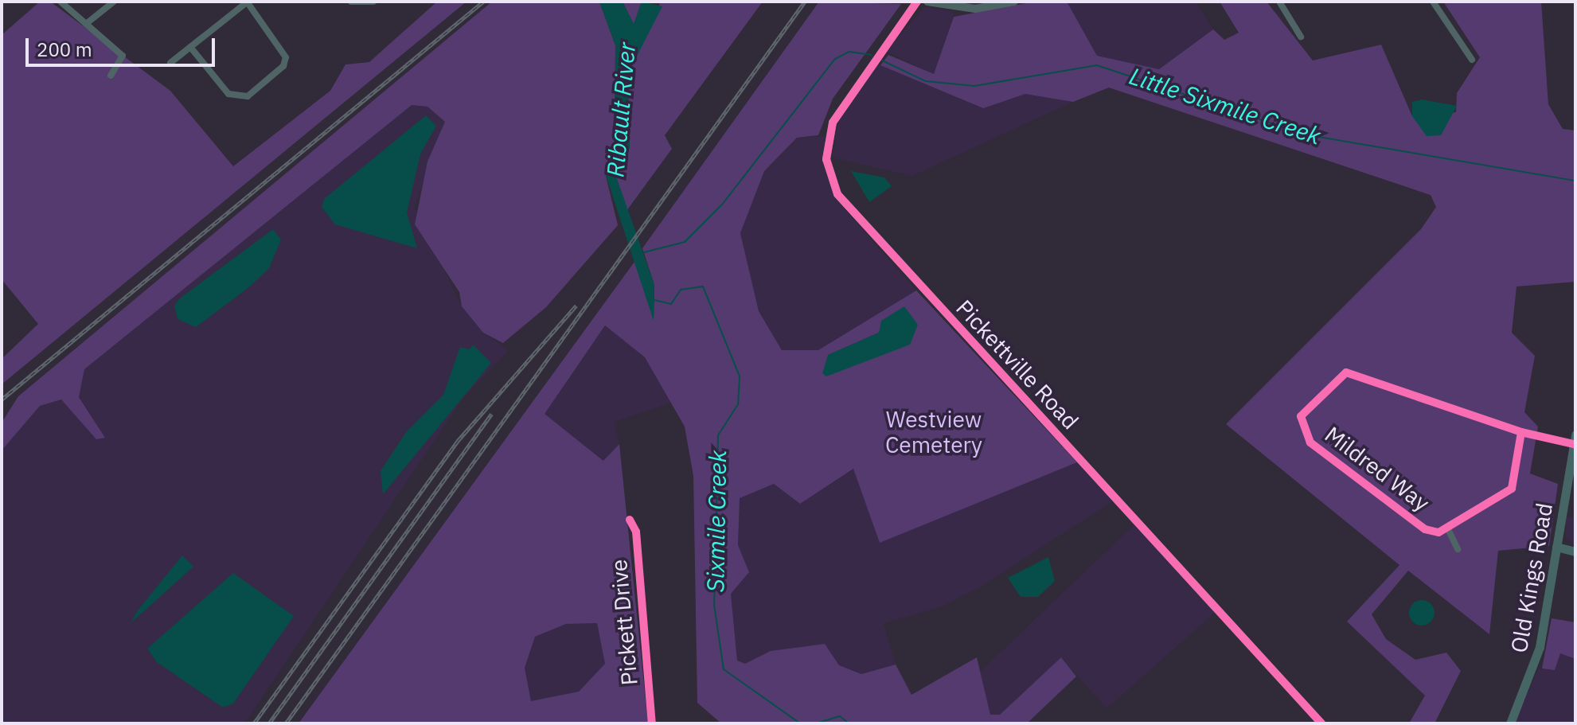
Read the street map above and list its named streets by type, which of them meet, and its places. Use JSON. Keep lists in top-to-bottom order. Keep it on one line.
{"streets":{"main road":["Old Kings Road"],"street":["Pickettville Road","Mildred Way","Pickett Drive"]},"crossings":[["Mildred Way","Old Kings Road"]],"water":["Little Sixmile Creek","Ribault River","Sixmile Creek"],"parks":["Westview Cemetery"],"scale_bar":"200 m"}
